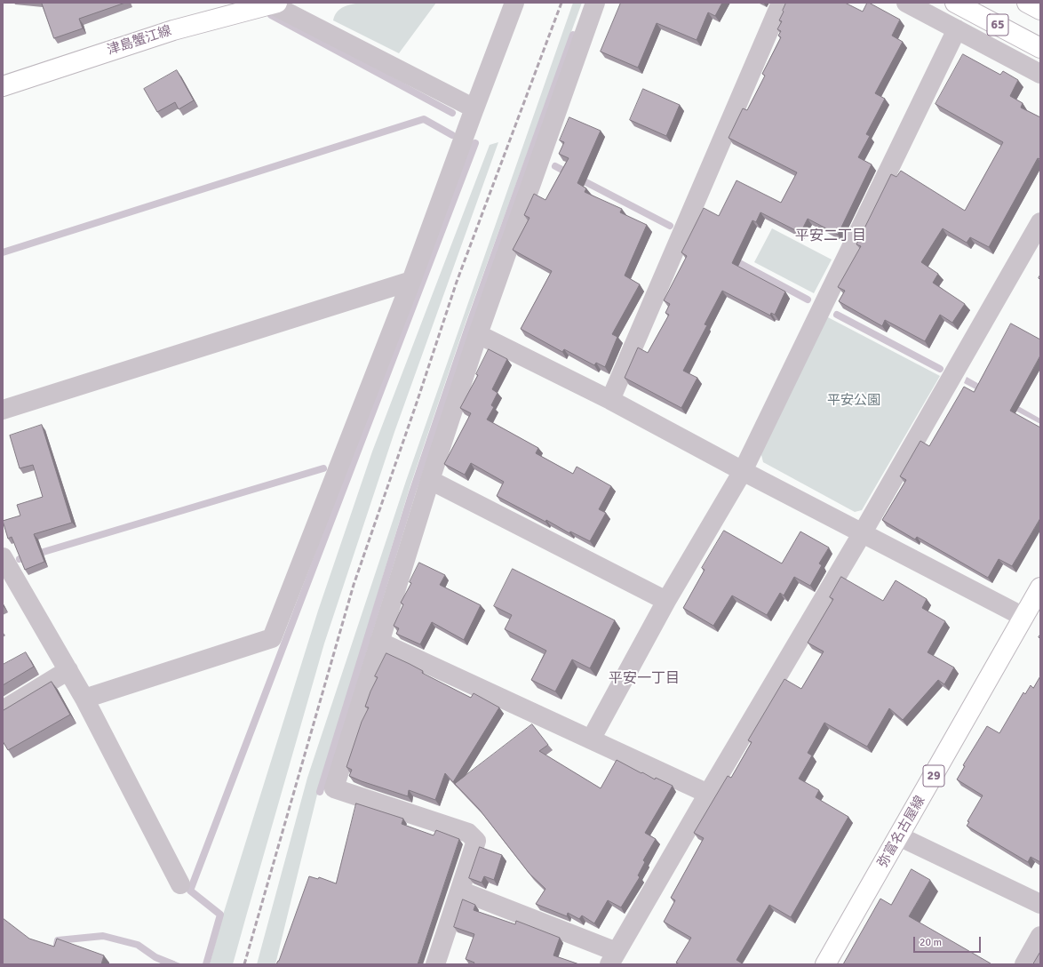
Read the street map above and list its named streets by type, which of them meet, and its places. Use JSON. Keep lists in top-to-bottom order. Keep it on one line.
{"streets":{"main road":["65","津島蟹江線","29","弥富名古屋線"]},"districts":["平安二丁目","平安一丁目"],"parks":["平安公園"],"scale_bar":"20 m"}
